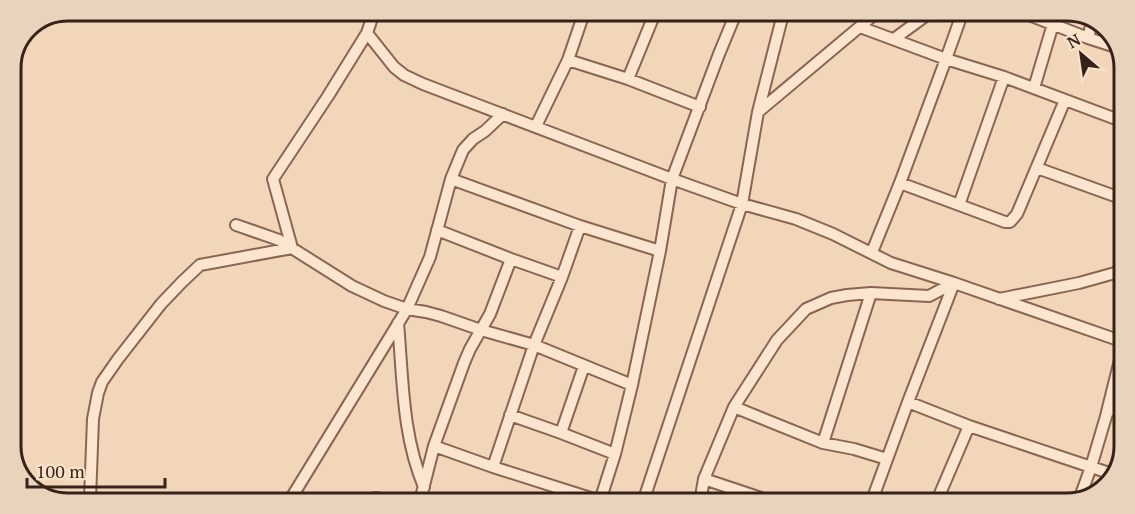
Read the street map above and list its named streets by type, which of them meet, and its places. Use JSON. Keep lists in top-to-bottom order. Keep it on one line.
{"scale_bar":"100 m","north":"top left"}
